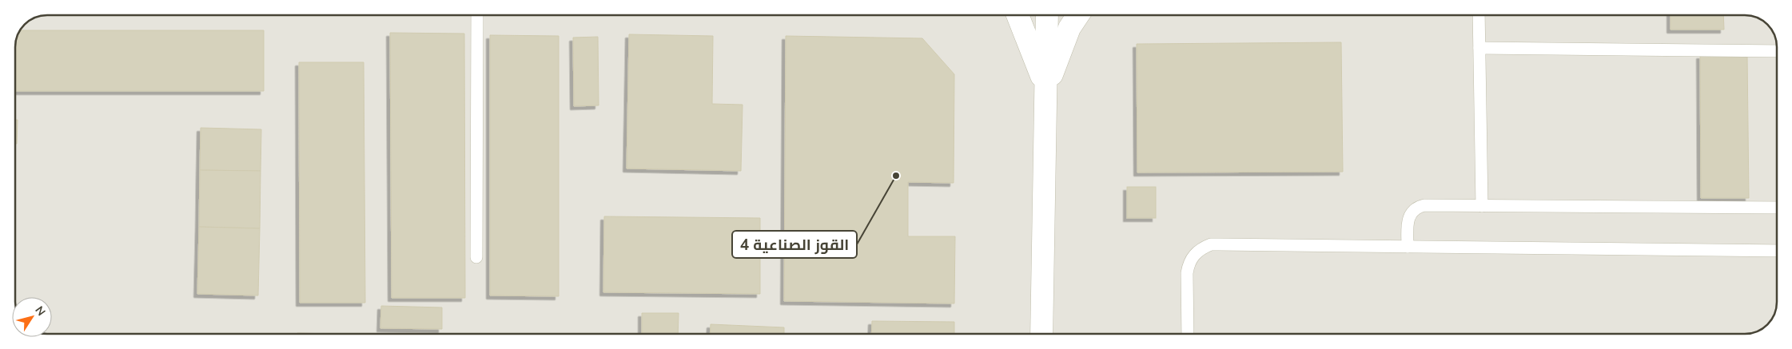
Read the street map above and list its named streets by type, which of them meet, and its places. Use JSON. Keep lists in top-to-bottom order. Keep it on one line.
{"places":["القوز الصناعية 4"],"north":"top right"}
